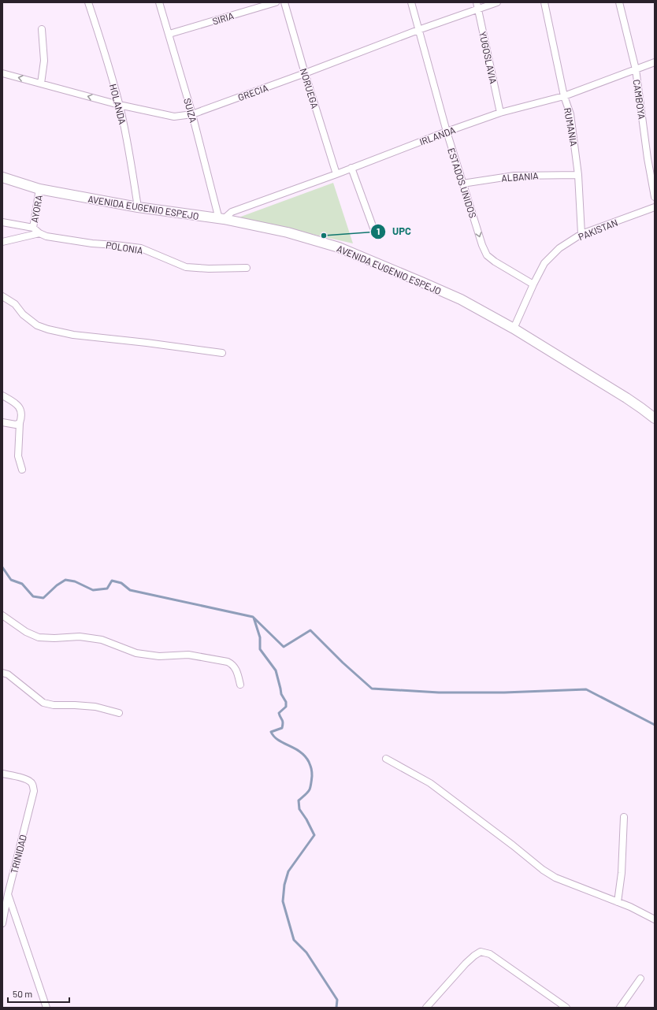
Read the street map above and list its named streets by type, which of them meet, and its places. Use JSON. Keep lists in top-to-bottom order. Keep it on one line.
{"streets":{"main road":["AVENIDA EUGENIO ESPEJO"],"street":["SIRIA","YUGOSLAVIA","NORUEGA","GRECIA","CAMBOYA","HOLANDA","SUIZA","RUMANIA","IRLANDA","ALBANIA","ESTADOS UNIDOS","AYORA","PAKISTAN","POLONIA","TRINIDAD"]},"crossings":[["SIRIA","SUIZA"],["YUGOSLAVIA","GRECIA"],["YUGOSLAVIA","IRLANDA"],["NORUEGA","GRECIA"],["NORUEGA","IRLANDA"],["GRECIA","HOLANDA"],["GRECIA","SUIZA"],["GRECIA","ESTADOS UNIDOS"],["CAMBOYA","IRLANDA"],["HOLANDA","AVENIDA EUGENIO ESPEJO"],["SUIZA","IRLANDA"],["SUIZA","AVENIDA EUGENIO ESPEJO"],["RUMANIA","IRLANDA"],["RUMANIA","ALBANIA"],["RUMANIA","PAKISTAN"],["IRLANDA","ESTADOS UNIDOS"],["IRLANDA","AVENIDA EUGENIO ESPEJO"],["ALBANIA","ESTADOS UNIDOS"],["ESTADOS UNIDOS","PAKISTAN"],["AVENIDA EUGENIO ESPEJO","AYORA"],["AVENIDA EUGENIO ESPEJO","PAKISTAN"],["AYORA","POLONIA"]],"one_way":["ESTADOS UNIDOS"],"places":["UPC"],"scale_bar":"50 m"}
